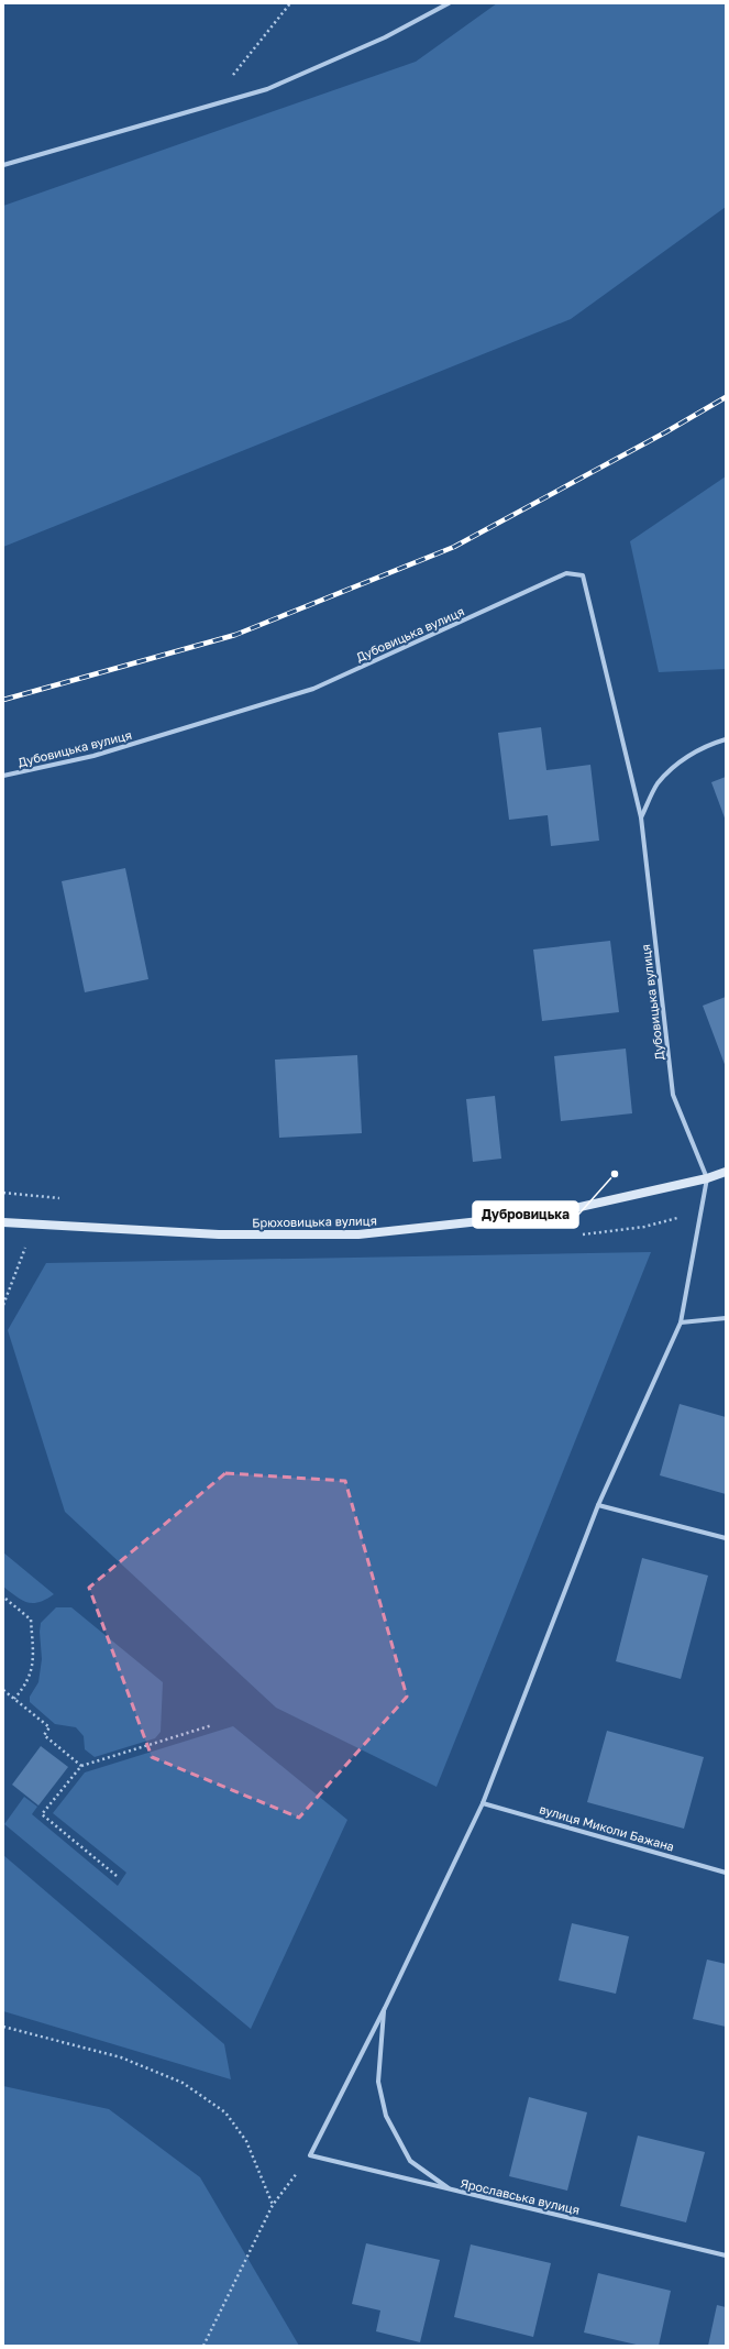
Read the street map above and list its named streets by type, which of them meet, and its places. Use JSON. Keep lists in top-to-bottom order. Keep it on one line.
{"streets":{"main road":["Брюховицька вулиця"],"street":["Дубовицька вулиця","вулиця Миколи Бажана","Ярославська вулиця"]},"crossings":[["Дубовицька вулиця","Брюховицька вулиця"]],"places":["Дубровицька"]}
